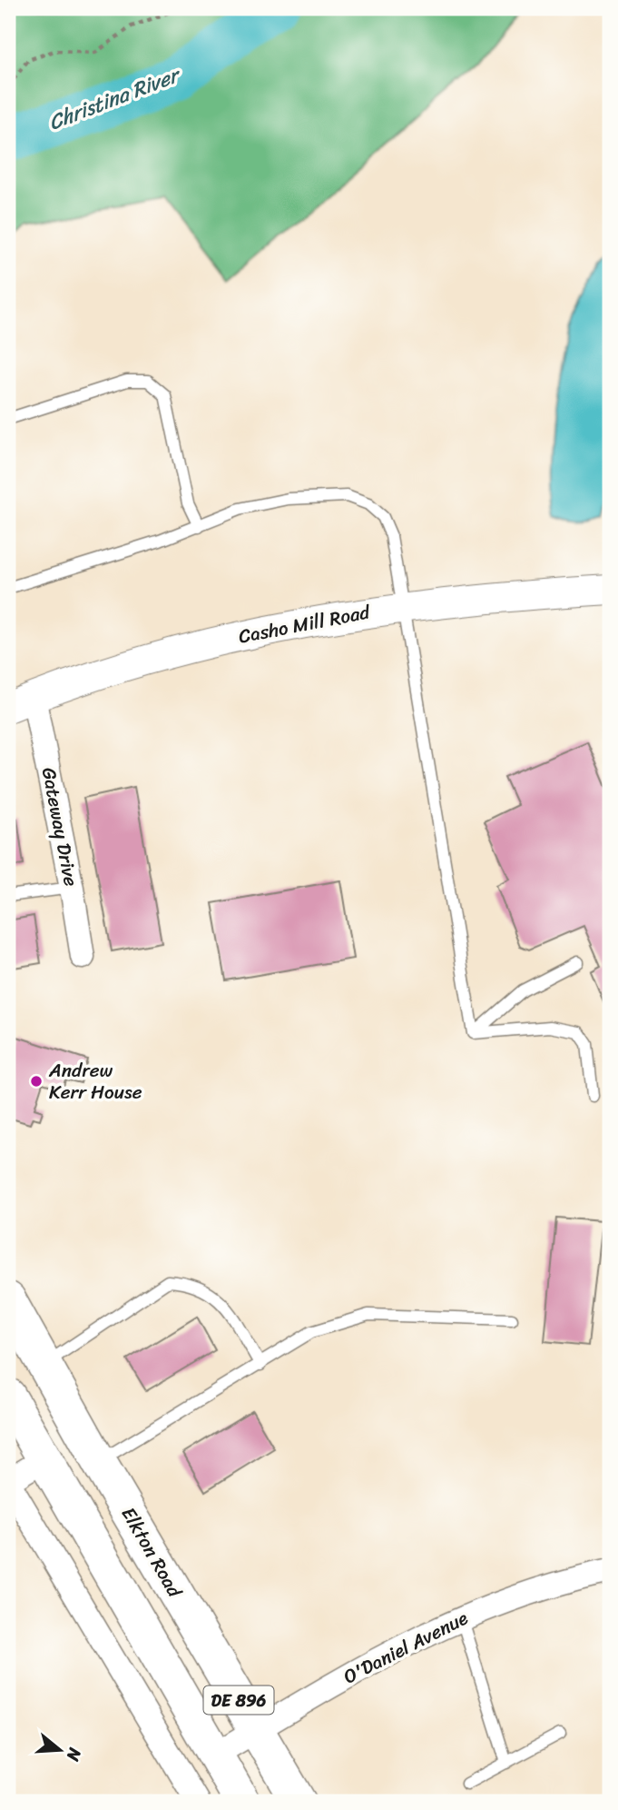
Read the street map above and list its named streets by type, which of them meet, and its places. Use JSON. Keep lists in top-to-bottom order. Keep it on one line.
{"streets":{"main road":["Elkton Road","DE 896"],"street":["Casho Mill Road","Gateway Drive","O'Daniel Avenue"]},"crossings":[["Casho Mill Road","Gateway Drive"],["Elkton Road","O'Daniel Avenue"],["O'Daniel Avenue","DE 896"]],"water":["Christina River"],"places":["Andrew Kerr House"],"north":"right"}
